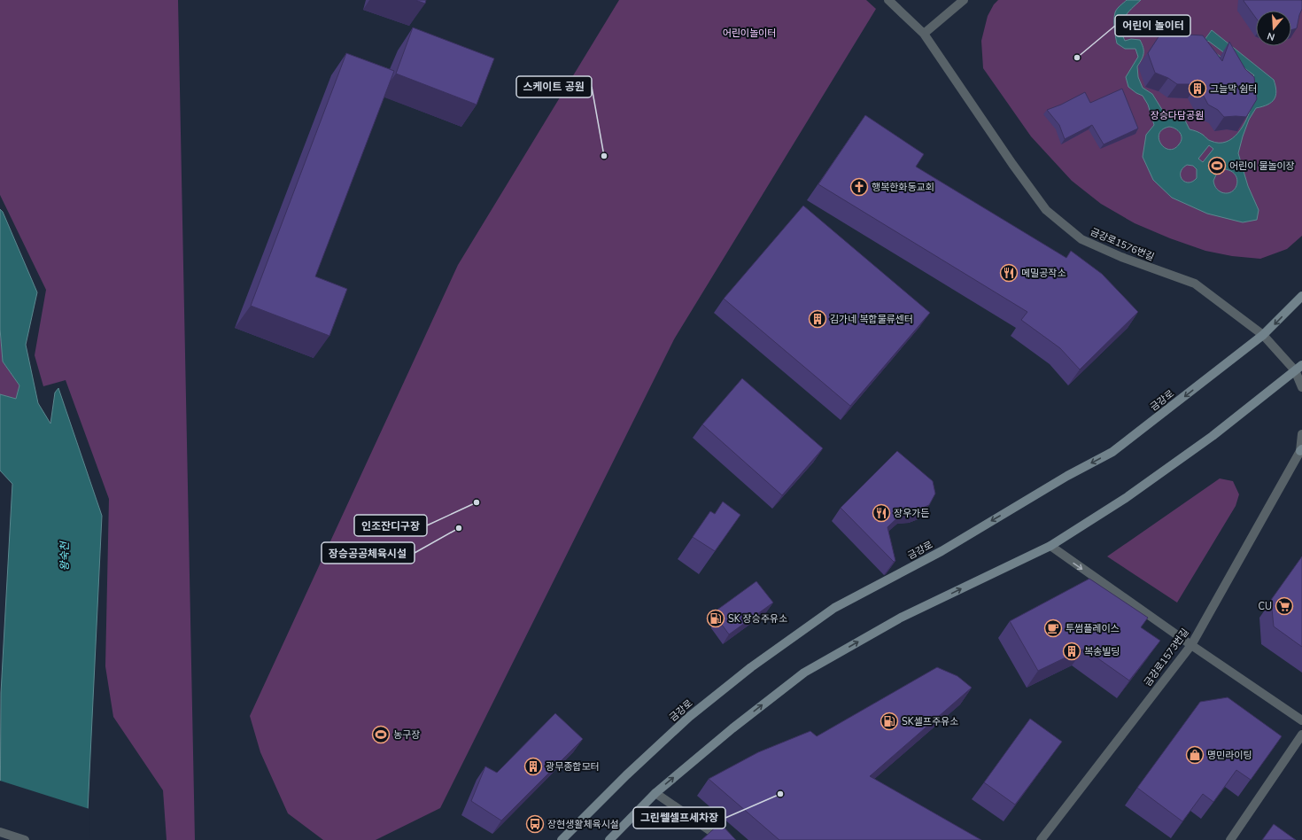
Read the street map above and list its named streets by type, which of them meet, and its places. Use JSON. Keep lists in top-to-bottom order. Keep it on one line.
{"streets":{"main road":["금강로"],"street":["금강로1576번길","금강로1573번길"]},"crossings":[["금강로1576번길","금강로"]],"water":["왕숙천"],"parks":["어린이놀이터","장승다담공원"],"places":{"other":["어린이 놀이터","스케이트 공원","인조잔디구장","장승공공체육시설","그린쎌셀프세차장"],"building":["그늘막 쉼터","김가네 복합물류센터","복송빌딩","광무종합모터"],"sports":["어린이 물놀이장","농구장"],"church":["행복한화동교회"],"restaurant":["메밀공작소","장우가든"],"supermarket":["CU"],"fuel station":["SK 장승주유소","SK셀프주유소"],"cafe":["투썸플레이스"],"shop":["명민라이팅"],"bus stop":["장현생활체육시설"]},"north":"bottom"}
